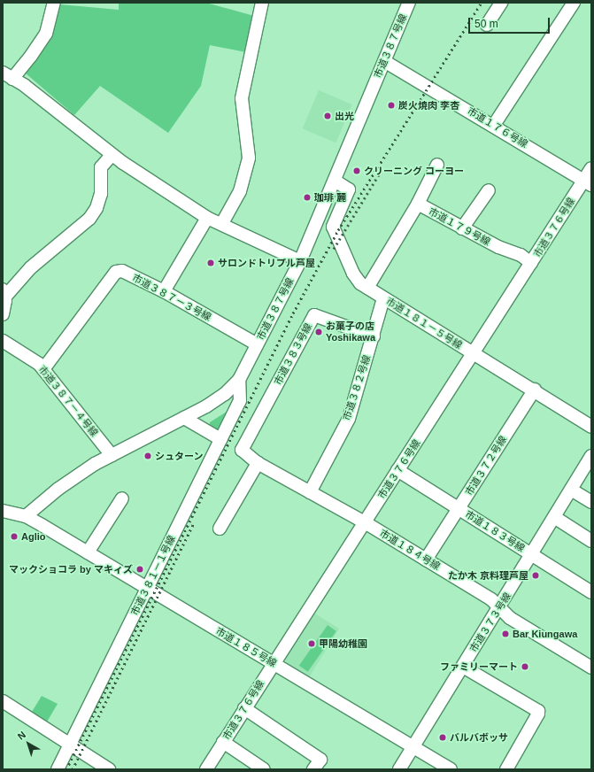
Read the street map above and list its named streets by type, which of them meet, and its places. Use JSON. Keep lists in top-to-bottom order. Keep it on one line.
{"streets":{"street":["市道３８７号線","市道１７６号線","市道１７９号線","市道３７６号線","市道３８７－３号線","市道１８１－５号線","市道３８３号線","市道３８２号線","市道３８７－４号線","市道３７２号線","市道１８３号線","市道１８４号線","市道３８１－１号線","市道３７３号線","市道１８５号線"]},"crossings":[["市道３８７号線","市道１７６号線"],["市道３８７号線","市道３８７－３号線"],["市道３８７号線","市道１８１－５号線"],["市道３８７号線","市道３８７－４号線"],["市道３８７号線","市道３８１－１号線"],["市道３８７号線","市道１８５号線"],["市道１７６号線","市道３７６号線"],["市道１７９号線","市道３７６号線"],["市道１７９号線","市道１８１－５号線"],["市道３７６号線","市道１８１－５号線"],["市道３７６号線","市道１８３号線"],["市道３７６号線","市道１８４号線"],["市道３７６号線","市道１８５号線"],["市道３８７－３号線","市道３８７－４号線"],["市道１８１－５号線","市道３８２号線"],["市道１８１－５号線","市道３７２号線"],["市道３８３号線","市道３８２号線"],["市道３８３号線","市道１８４号線"],["市道３８２号線","市道１８４号線"],["市道３７２号線","市道１８３号線"],["市道３７２号線","市道１８４号線"],["市道１８３号線","市道３７３号線"],["市道１８４号線","市道３７３号線"],["市道３８１－１号線","市道１８５号線"],["市道３７３号線","市道１８５号線"]],"places":["炭火焼肉 李杏","出光","クリーニング コーヨー","珈琲 麓","サロンドトリプル芦屋","お菓子の店 Yoshikawa","シュターン","Aglio","マックショコラ by マキィズ","たか木 京料理芦屋","Bar Kiungawa","甲陽幼稚園","ファミリーマート","バルバボッサ"],"scale_bar":"50 m","north":"top left"}
